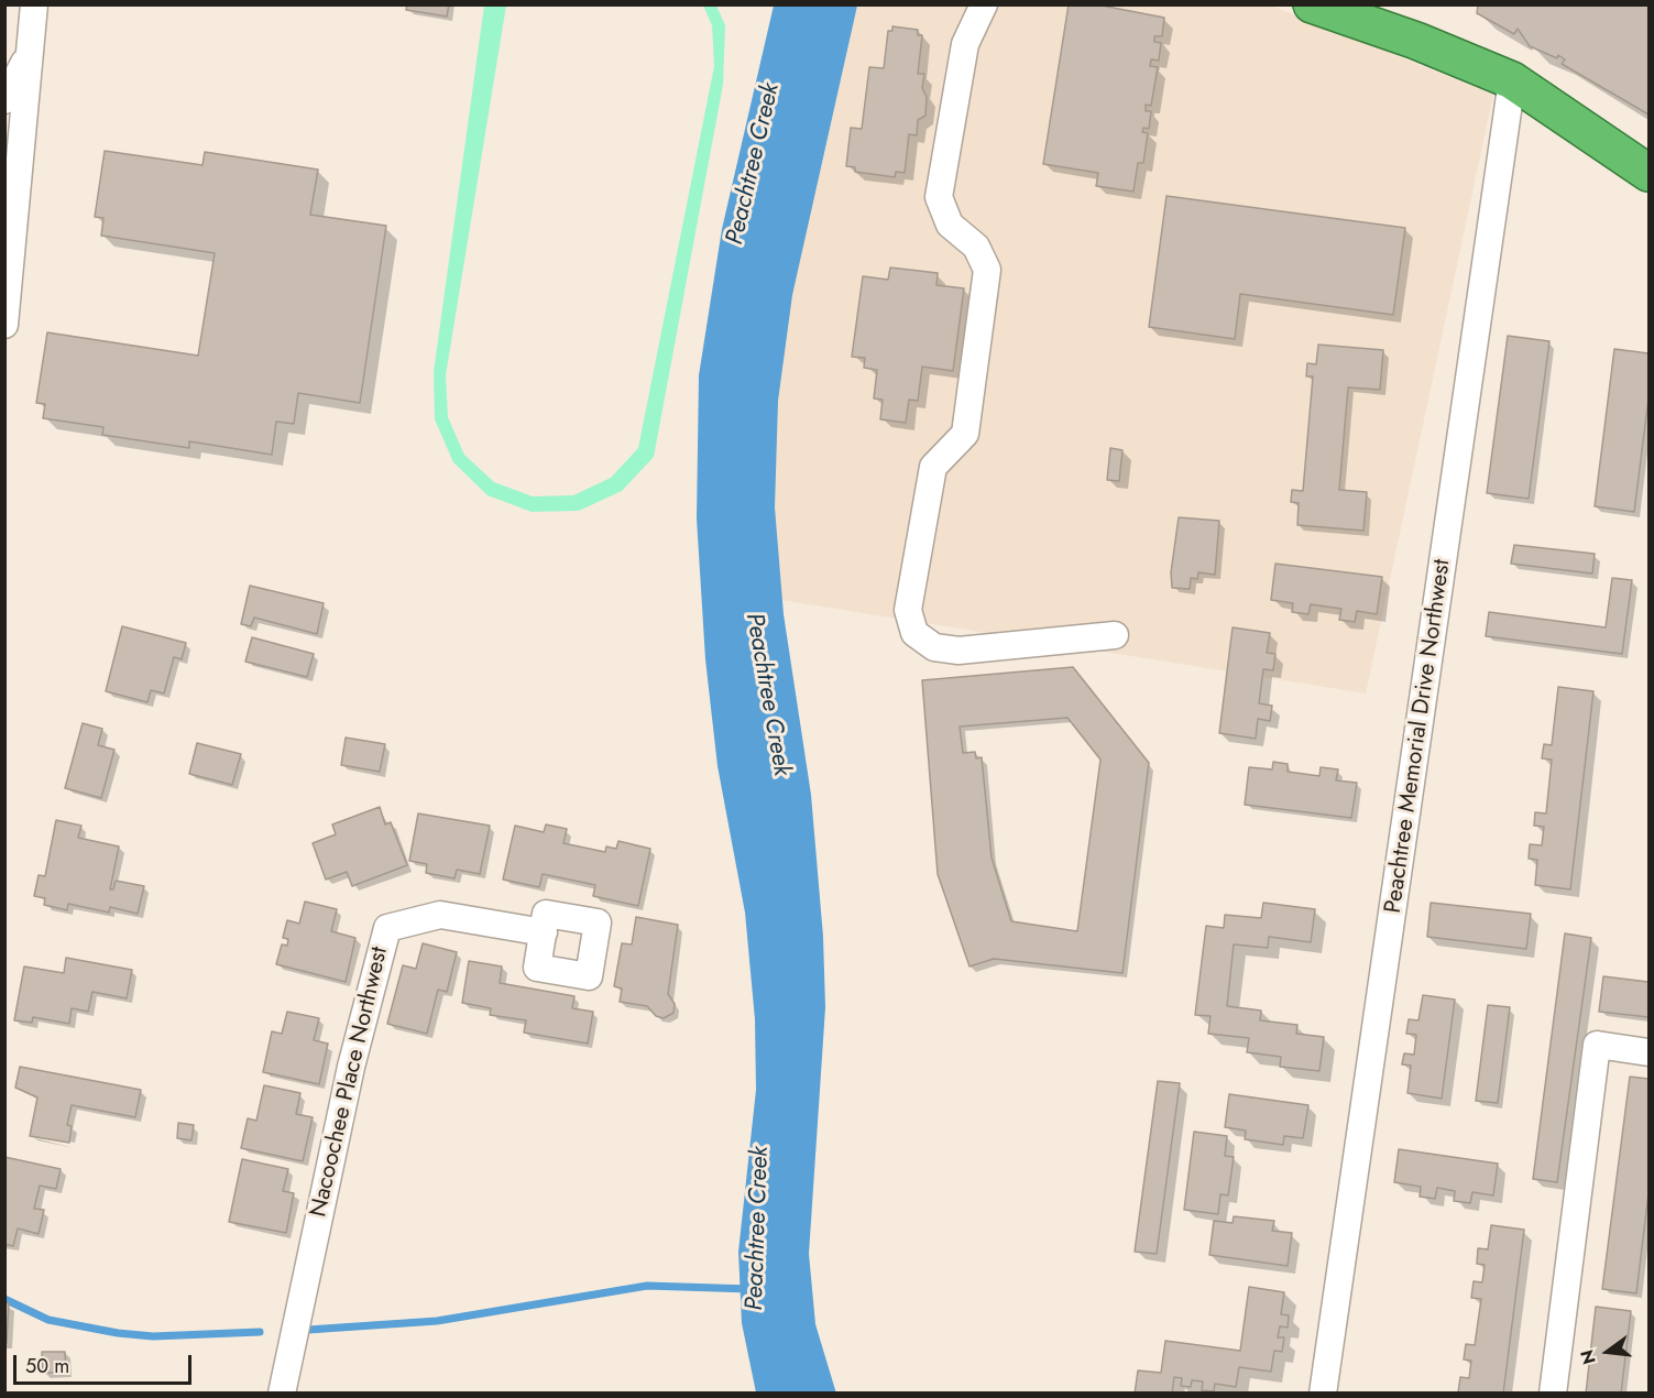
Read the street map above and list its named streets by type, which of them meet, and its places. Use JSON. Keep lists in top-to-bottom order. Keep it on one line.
{"streets":{"street":["Peachtree Memorial Drive Northwest","Nacoochee Place Northwest"]},"water":["Peachtree Creek"],"scale_bar":"50 m","north":"left"}
